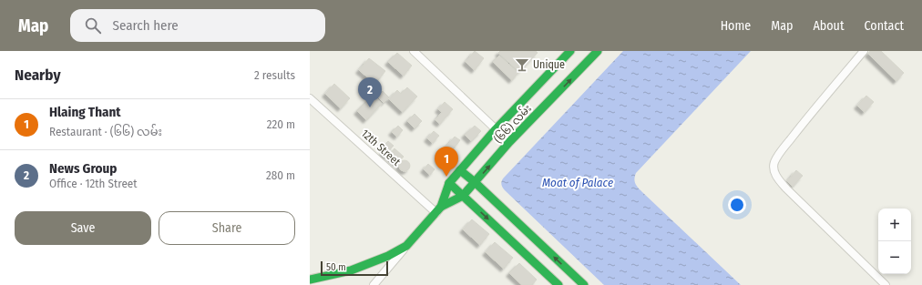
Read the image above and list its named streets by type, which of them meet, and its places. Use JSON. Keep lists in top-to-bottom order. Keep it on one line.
{"streets":{"main road":["(၆၆) လမ်း"],"street":["12th Street"]},"crossings":[["(၆၆) လမ်း","12th Street"]],"water":["Moat of Palace"],"places":{"bar":["Unique"]},"scale_bar":"50 m","page":{"header":"Map","search":"Search here","nav":["Home","Map","About","Contact"],"heading":["Nearby","2 results"],"pins":["2","1"],"list":[{"mark":"1","name":"Hlaing Thant","note":"Restaurant · (၆၆) လမ်း","value":"220 m"},{"mark":"2","name":"News Group","note":"Office · 12th Street","value":"280 m"}],"buttons":["Save","Share"],"map_buttons":["+","−"],"scale":"50 m"}}
